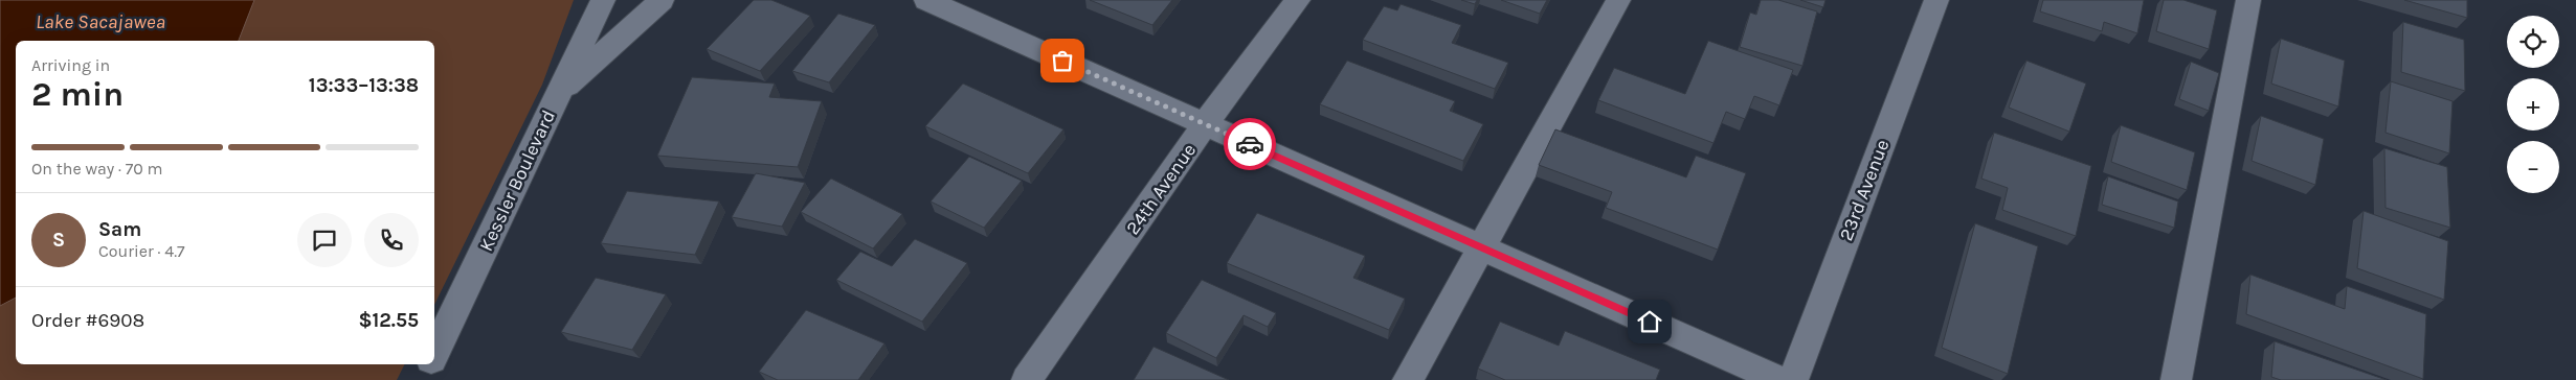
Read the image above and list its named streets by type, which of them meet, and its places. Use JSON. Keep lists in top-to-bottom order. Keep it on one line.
{"streets":{"street":["Kessler Boulevard","24th Avenue","23rd Avenue"]},"water":["Lake Sacajawea"],"page":{"map_buttons":["+","−"],"heading":["2 min","Arriving in","13:33–13:38"],"panel":["Sam","Courier · 4.7","Order #6908","$12.55"],"bar":"On the way · 70 m","round":"S"}}
